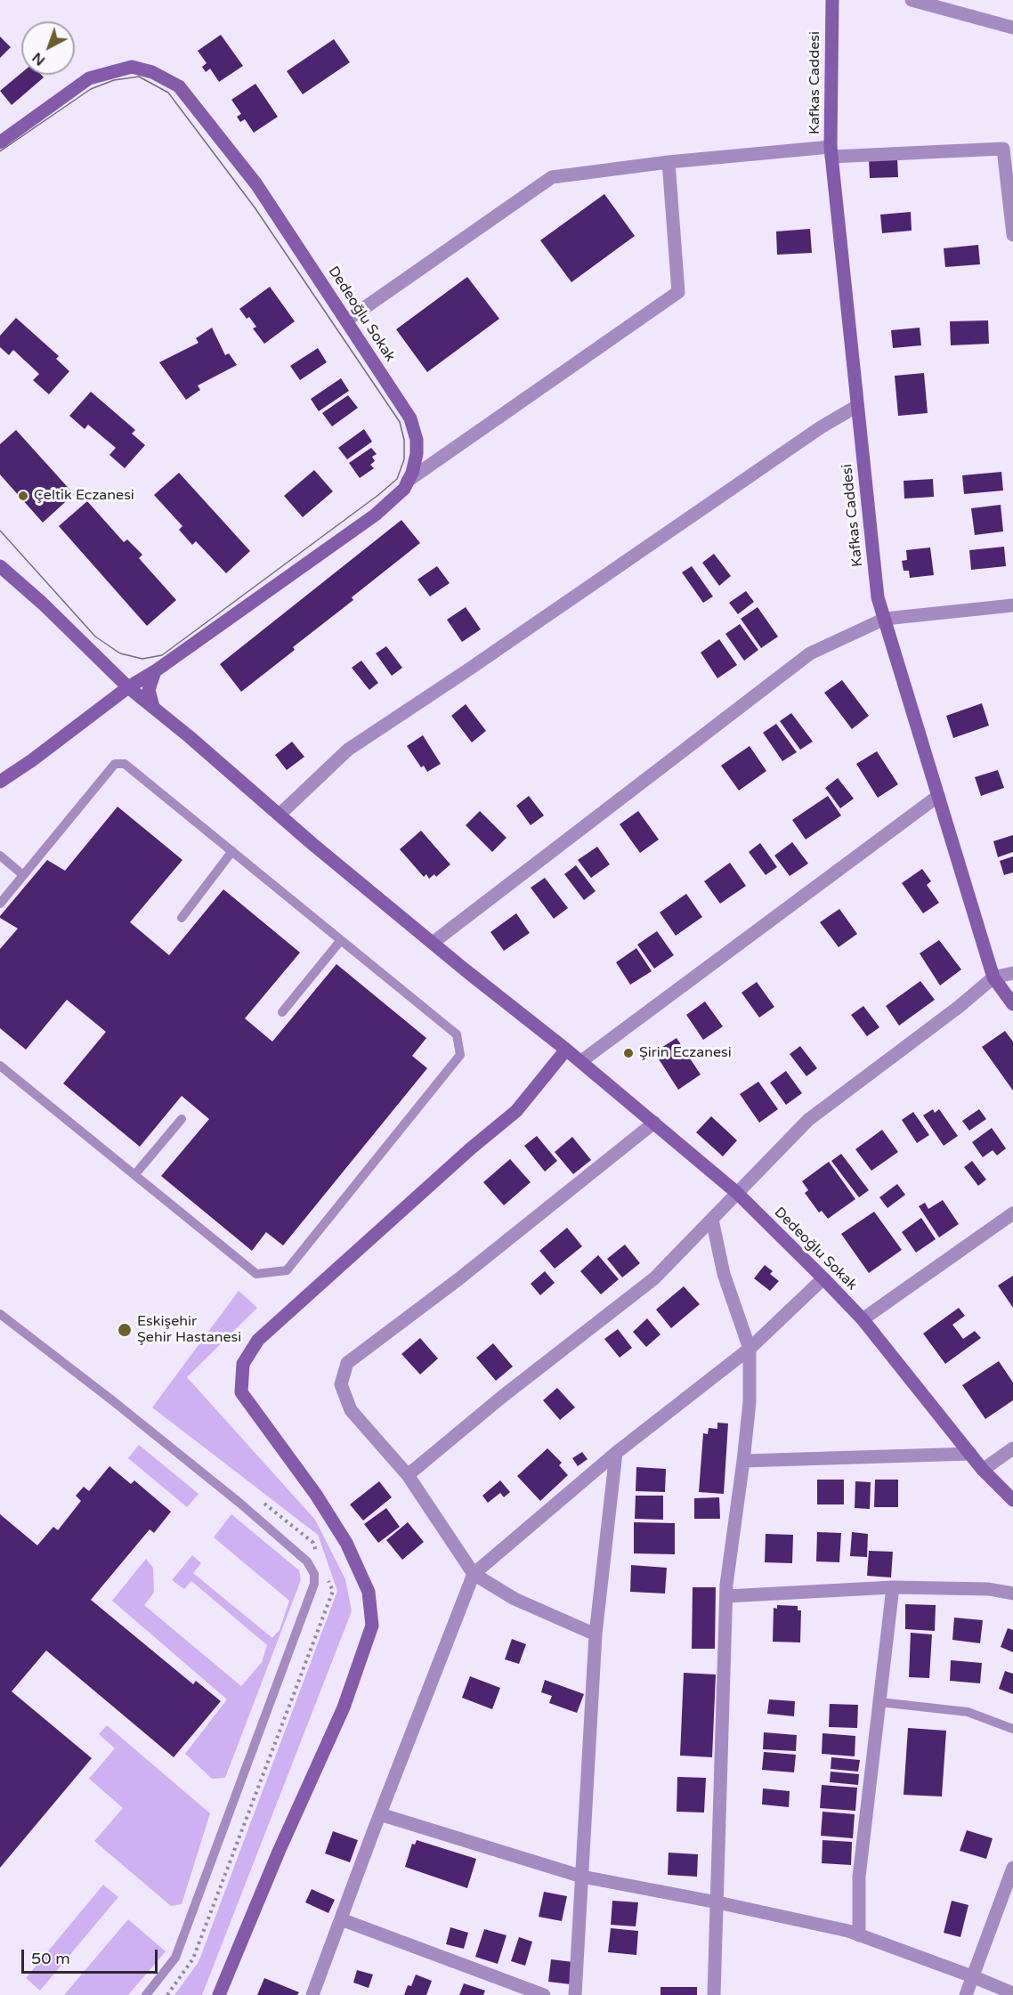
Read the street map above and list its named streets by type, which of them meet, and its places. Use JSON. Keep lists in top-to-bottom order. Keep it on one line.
{"streets":{"street":["Kafkas Caddesi","Dedeoğlu Sokak"]},"places":["Çeltik Eczanesi","Şirin Eczanesi","Eskişehir Şehir Hastanesi"],"scale_bar":"50 m","north":"bottom left"}
